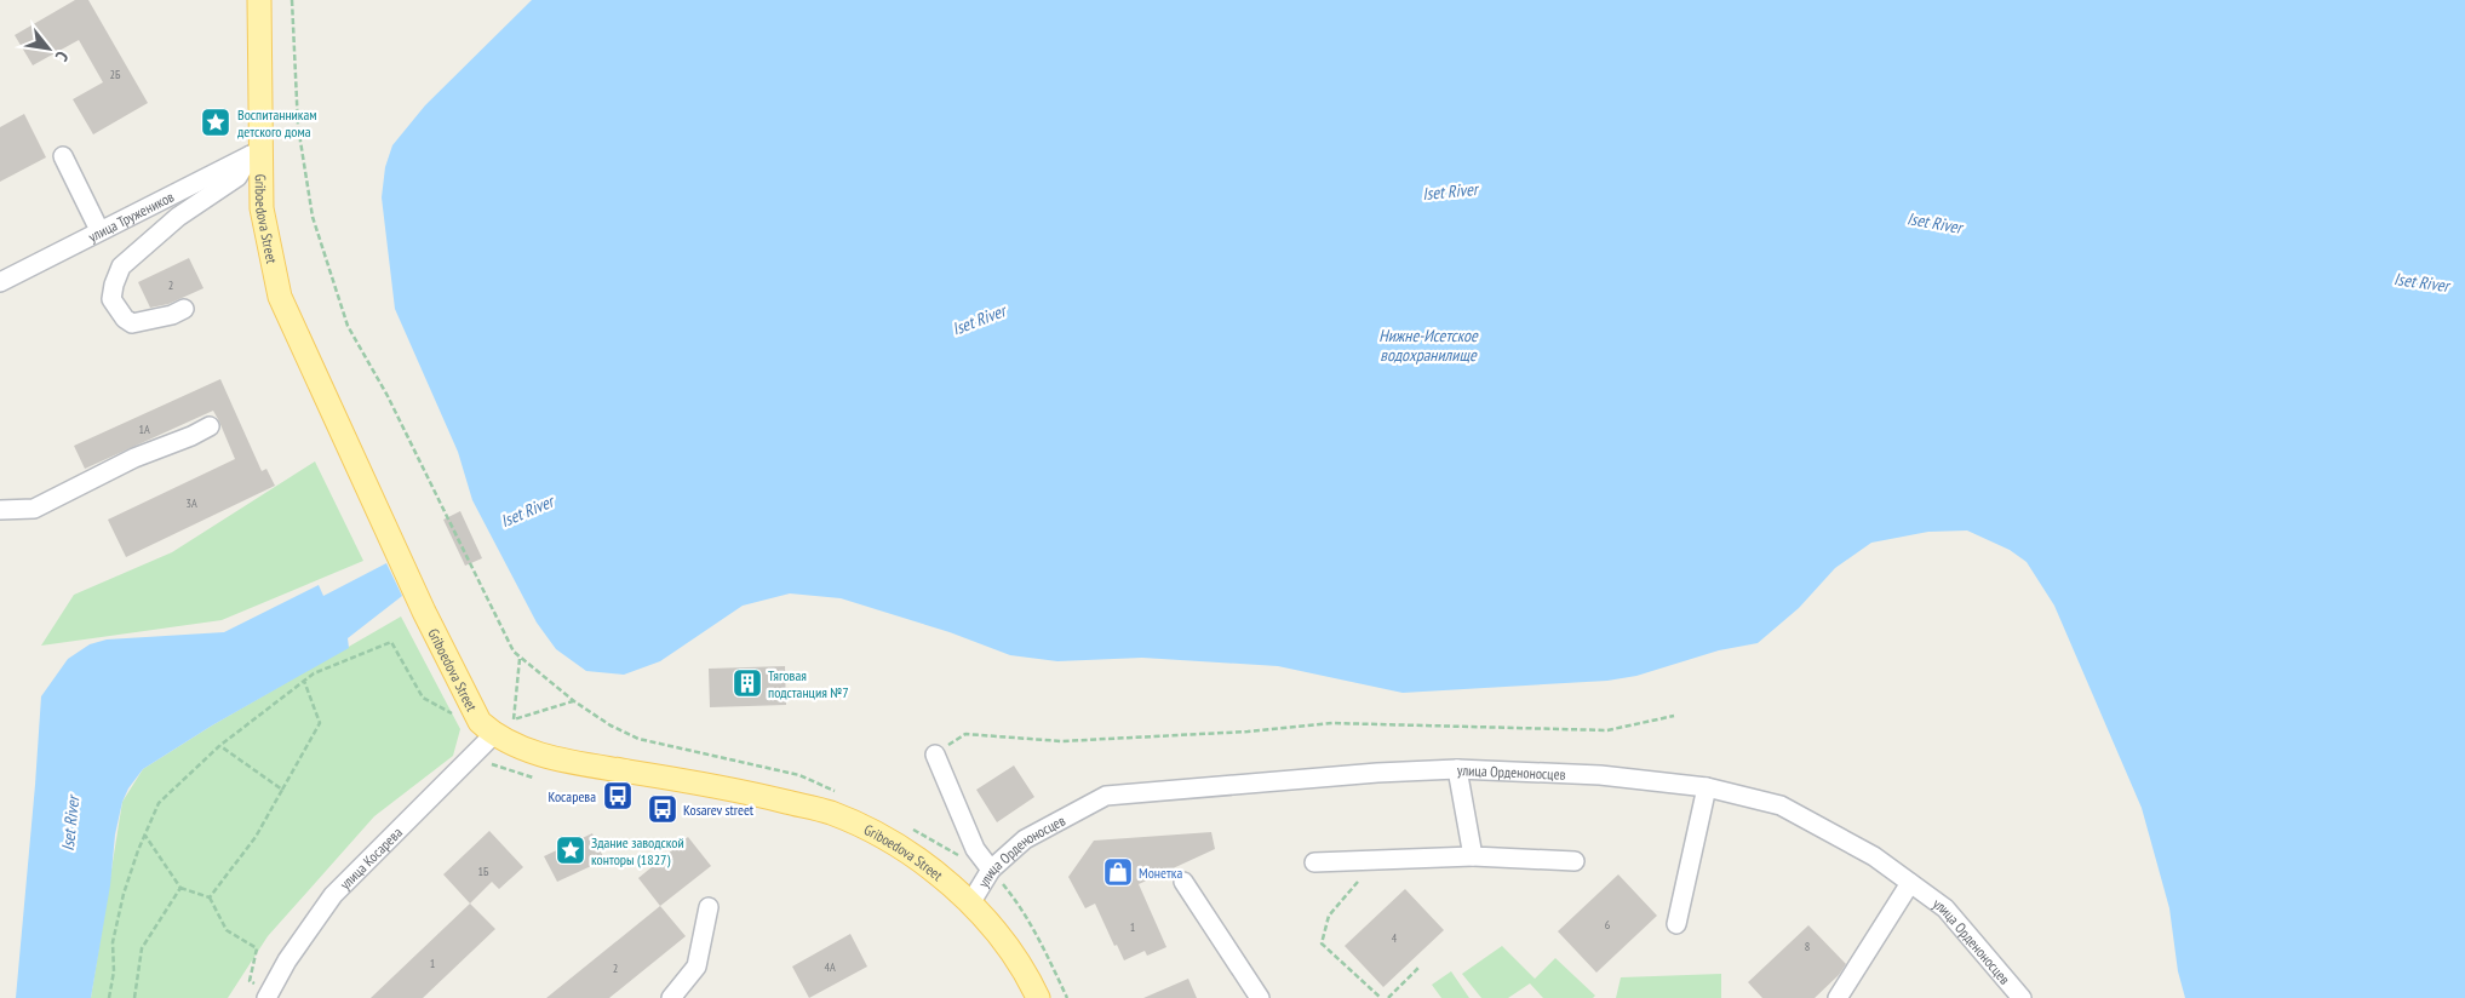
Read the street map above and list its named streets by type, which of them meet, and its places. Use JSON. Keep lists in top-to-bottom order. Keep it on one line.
{"streets":{"main road":["Griboedova Street"],"street":["улица Тружеников","улица Орденоносцев","улица Косарева"]},"crossings":[["улица Тружеников","Griboedova Street"],["Griboedova Street","улица Орденоносцев"],["Griboedova Street","улица Косарева"]],"water":["Iset River","Нижне-Исетское водохранилище"],"places":{"place":["Воспитанникам детского дома","Здание заводской конторы (1827)"],"building":["Тяговая подстанция №7"],"bus stop":["Косарева","Kosarev street"],"shop":["Монетка"]},"house_numbers":["2Б","2","1А","3А","1Б","6","1","4","8","1","4А","2"],"north":"bottom right"}
